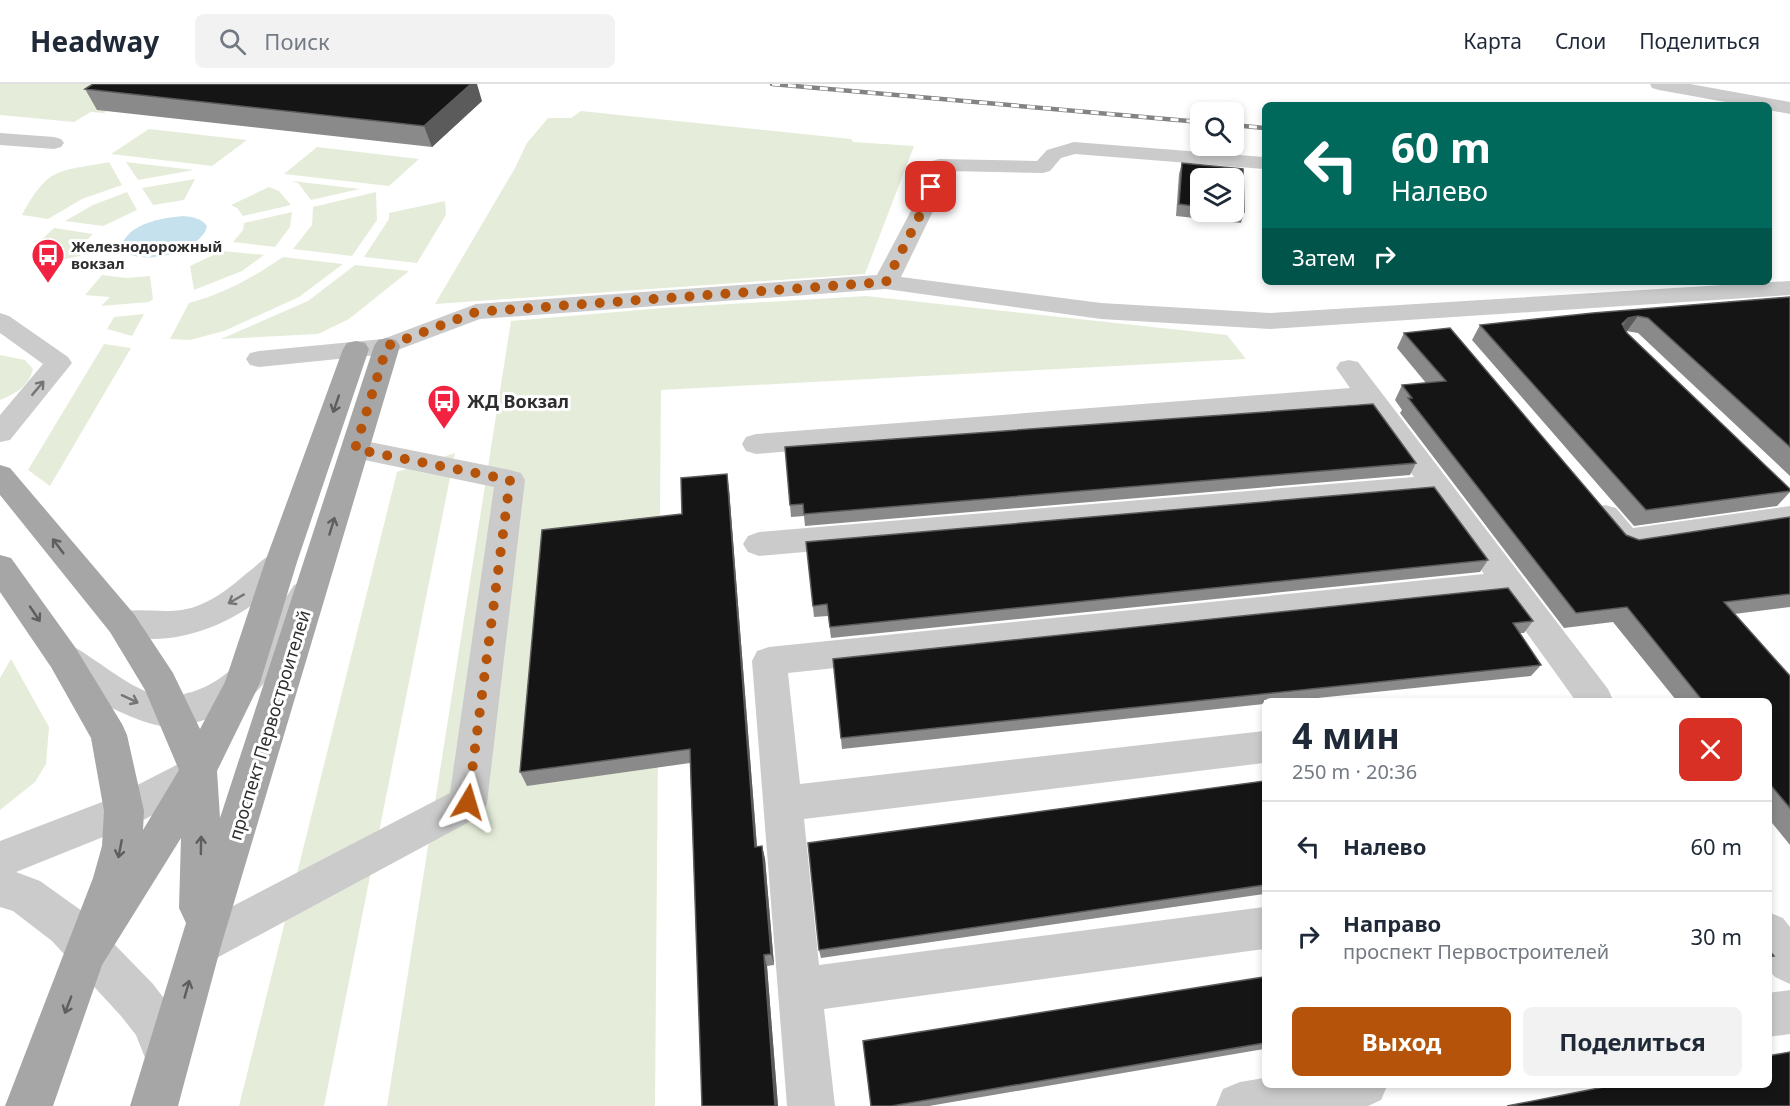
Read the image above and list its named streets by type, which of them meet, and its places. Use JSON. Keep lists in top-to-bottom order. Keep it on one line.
{"streets":{"main road":["проспект Первостроителей"]},"places":{"bus stop":["Железнодорожный вокзал","ЖД Вокзал"]},"page":{"header":"Headway","search":"Поиск","nav":["Карта","Слои","Поделиться"],"turn":["60 m","Налево"],"then":"Затем","heading":["4 мин","250 m · 20:36"],"list":[{"name":"Налево","value":"60 m"},{"name":"Направо","note":"проспект Первостроителей","value":"30 m"}],"buttons":["Выход","Поделиться"]}}
